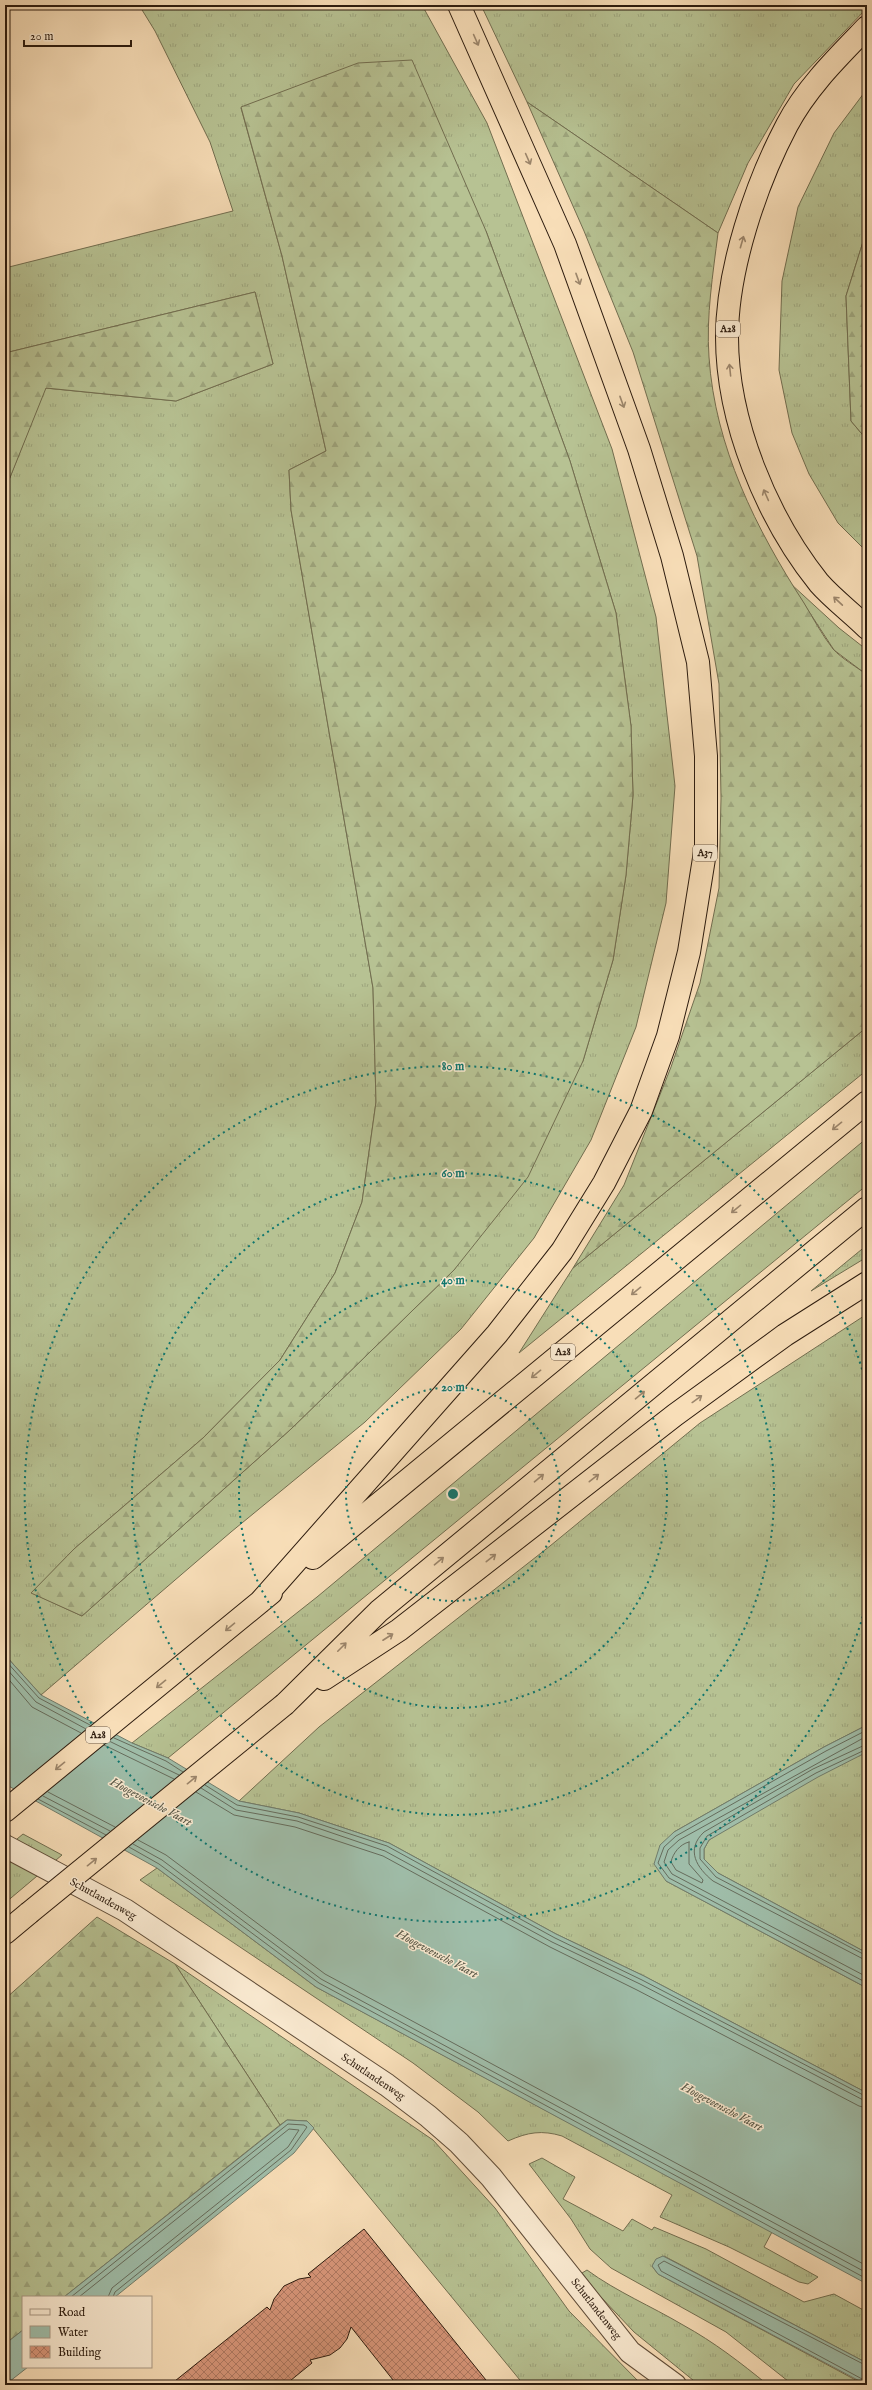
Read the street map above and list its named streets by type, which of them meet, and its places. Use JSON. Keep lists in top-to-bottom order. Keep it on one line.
{"streets":{"highway":["A28","A37"],"street":["Schutlandenweg"]},"crossings":[["A28","A37"]],"water":["Hoogeveensche Vaart"],"legend":["Road","Water","Building"],"scale_bar":"20 m","rings":["80 m","60 m","40 m","20 m"]}
